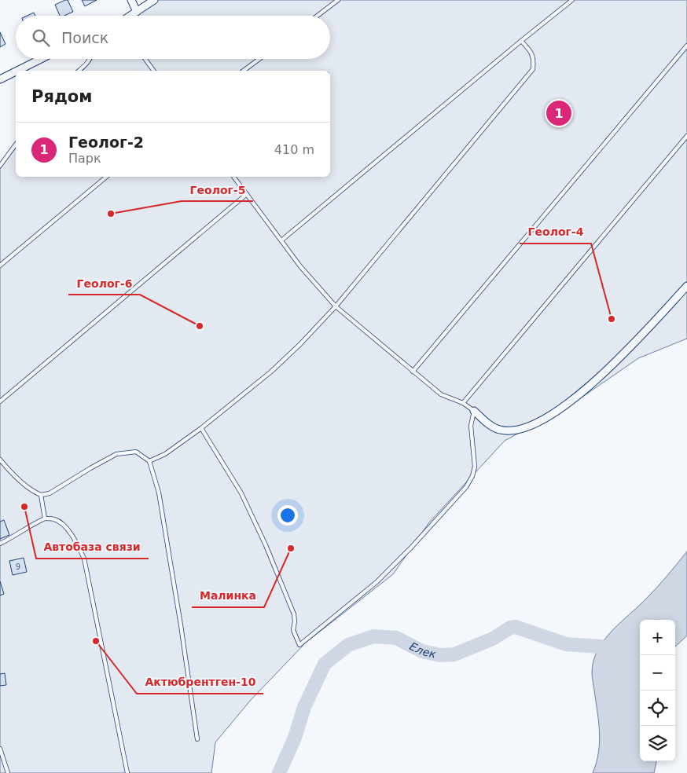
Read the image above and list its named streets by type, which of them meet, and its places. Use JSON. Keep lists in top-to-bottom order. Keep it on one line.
{"water":["Елек"],"places":["Геолог-5","Геолог-4","Геолог-6","Автобаза связи","Малинка","Актюбрентген-10"],"house_numbers":["9"],"page":{"search":"Поиск","heading":"Рядом","pins":"1","list":[{"mark":"1","name":"Геолог-2","note":"Парк","value":"410 m"}],"map_buttons":["+","−"]}}
